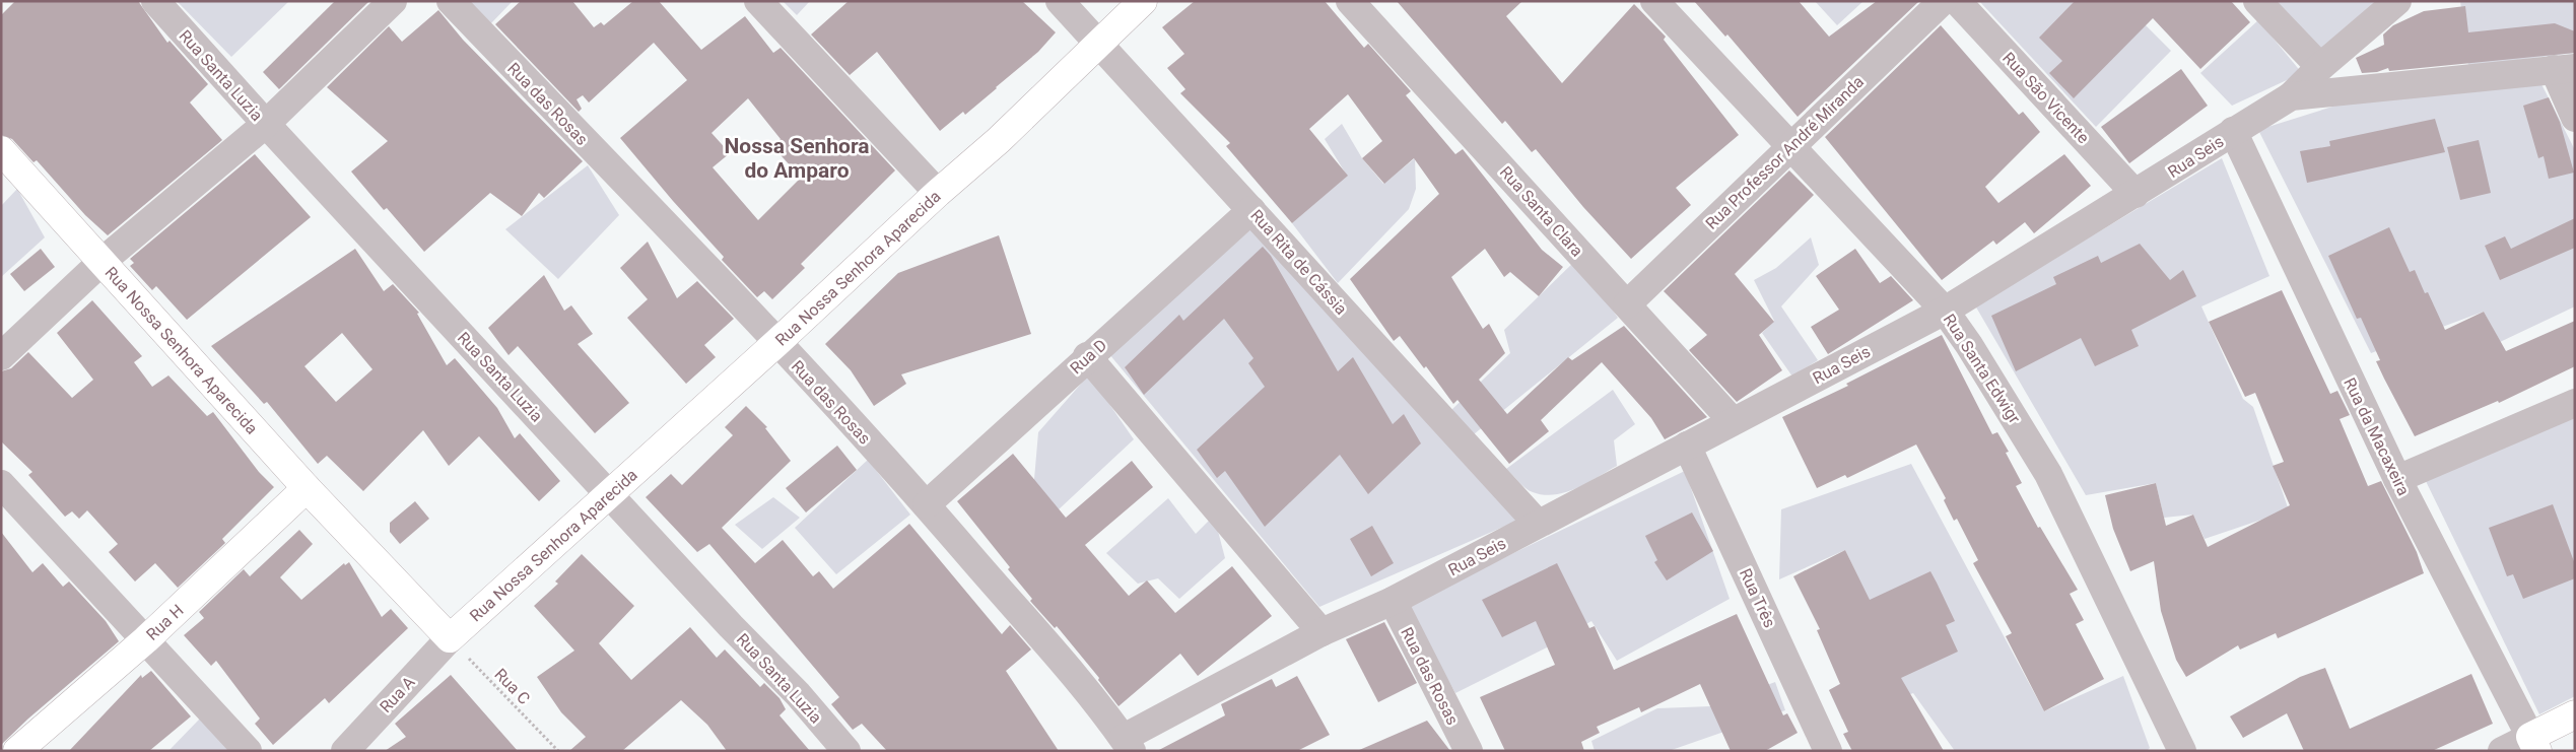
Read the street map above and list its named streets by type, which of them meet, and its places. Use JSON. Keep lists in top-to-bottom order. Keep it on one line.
{"streets":{"main road":["Rua Nossa Senhora Aparecida","Rua H"],"street":["Rua Santa Luzia","Rua São Vicente","Rua das Rosas","Rua Professor André Miranda","Rua Seis","Rua Santa Clara","Rua Rita de Cássia","Rua D","Rua Santa Edwigr","Rua da Macaxeira","Rua Três","Rua A"],"path":["Rua C"]},"crossings":[["Rua Santa Luzia","Rua Nossa Senhora Aparecida"],["Rua São Vicente","Rua Seis"],["Rua das Rosas","Rua Seis"],["Rua das Rosas","Rua Nossa Senhora Aparecida"],["Rua das Rosas","Rua D"],["Rua Professor André Miranda","Rua Santa Clara"],["Rua Professor André Miranda","Rua Santa Edwigr"],["Rua Seis","Rua Santa Clara"],["Rua Seis","Rua Rita de Cássia"],["Rua Seis","Rua Santa Edwigr"],["Rua Seis","Rua da Macaxeira"],["Rua Seis","Rua Três"],["Rua Rita de Cássia","Rua Nossa Senhora Aparecida"],["Rua Rita de Cássia","Rua D"],["Rua Nossa Senhora Aparecida","Rua H"],["Rua Nossa Senhora Aparecida","Rua C"],["Rua Nossa Senhora Aparecida","Rua A"],["Rua C","Rua A"]],"districts":["Nossa Senhora do Amparo"]}
